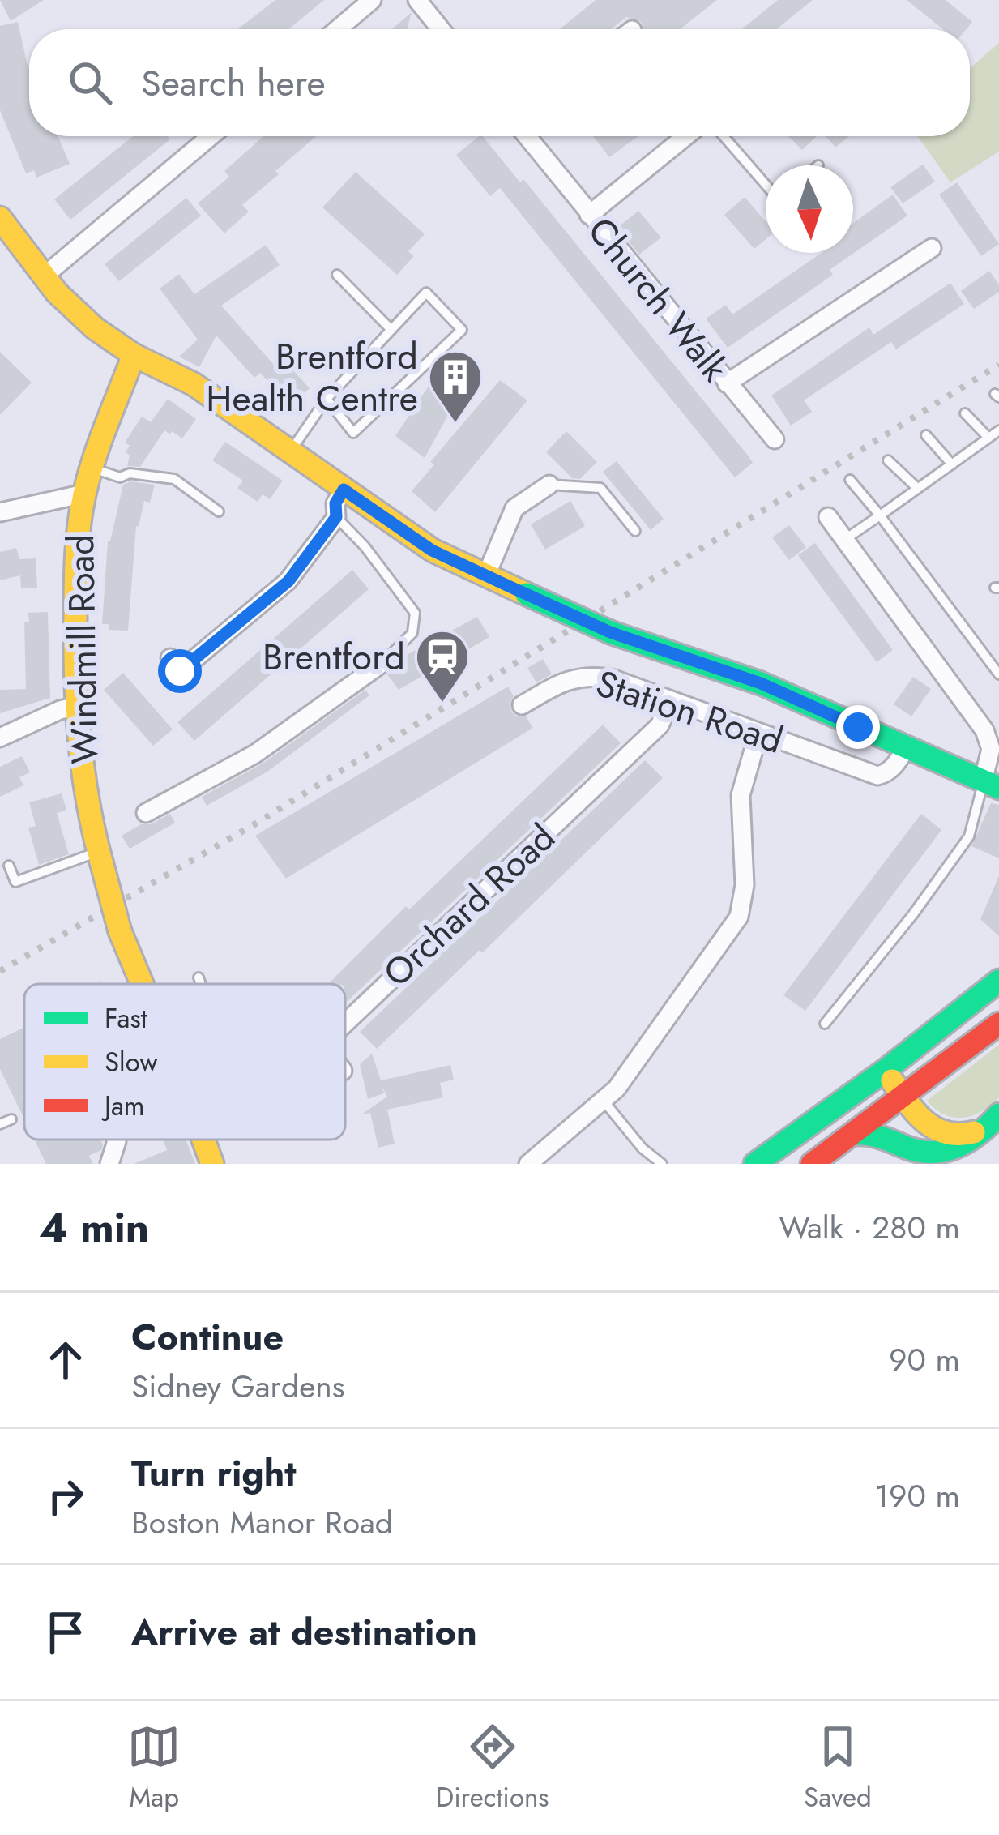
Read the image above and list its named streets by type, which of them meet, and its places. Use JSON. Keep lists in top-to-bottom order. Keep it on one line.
{"streets":{"main road":["Windmill Road"],"street":["Church Walk","Station Road","Orchard Road"]},"crossings":[["Station Road","Orchard Road"]],"places":{"building":["Brentford Health Centre"],"station":["Brentford"]},"legend":["Fast","Slow","Jam"],"north":"bottom","page":{"search":"Search here","heading":["4 min","Walk · 280 m"],"list":[["Continue","Sidney Gardens","90 m"],["Turn right","Boston Manor Road","190 m"],"Arrive at destination"],"nav":["Map","Directions","Saved"]}}
